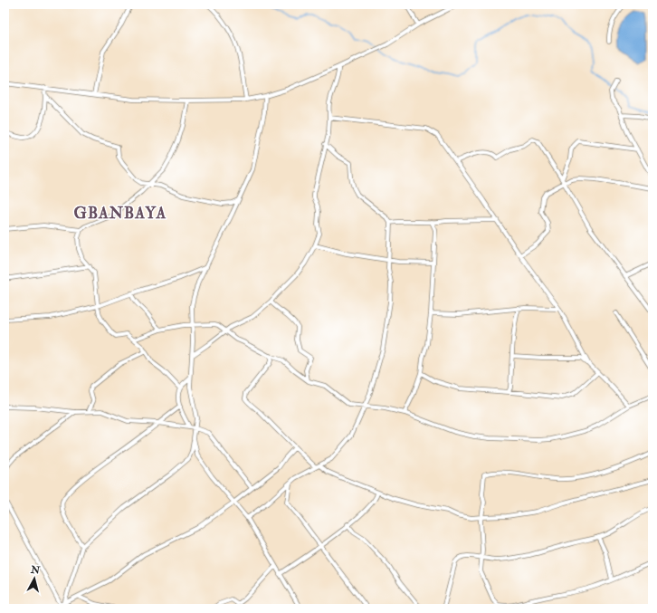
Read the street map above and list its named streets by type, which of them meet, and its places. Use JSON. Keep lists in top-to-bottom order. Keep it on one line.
{"districts":["GBANBAYA"],"north":"top"}
